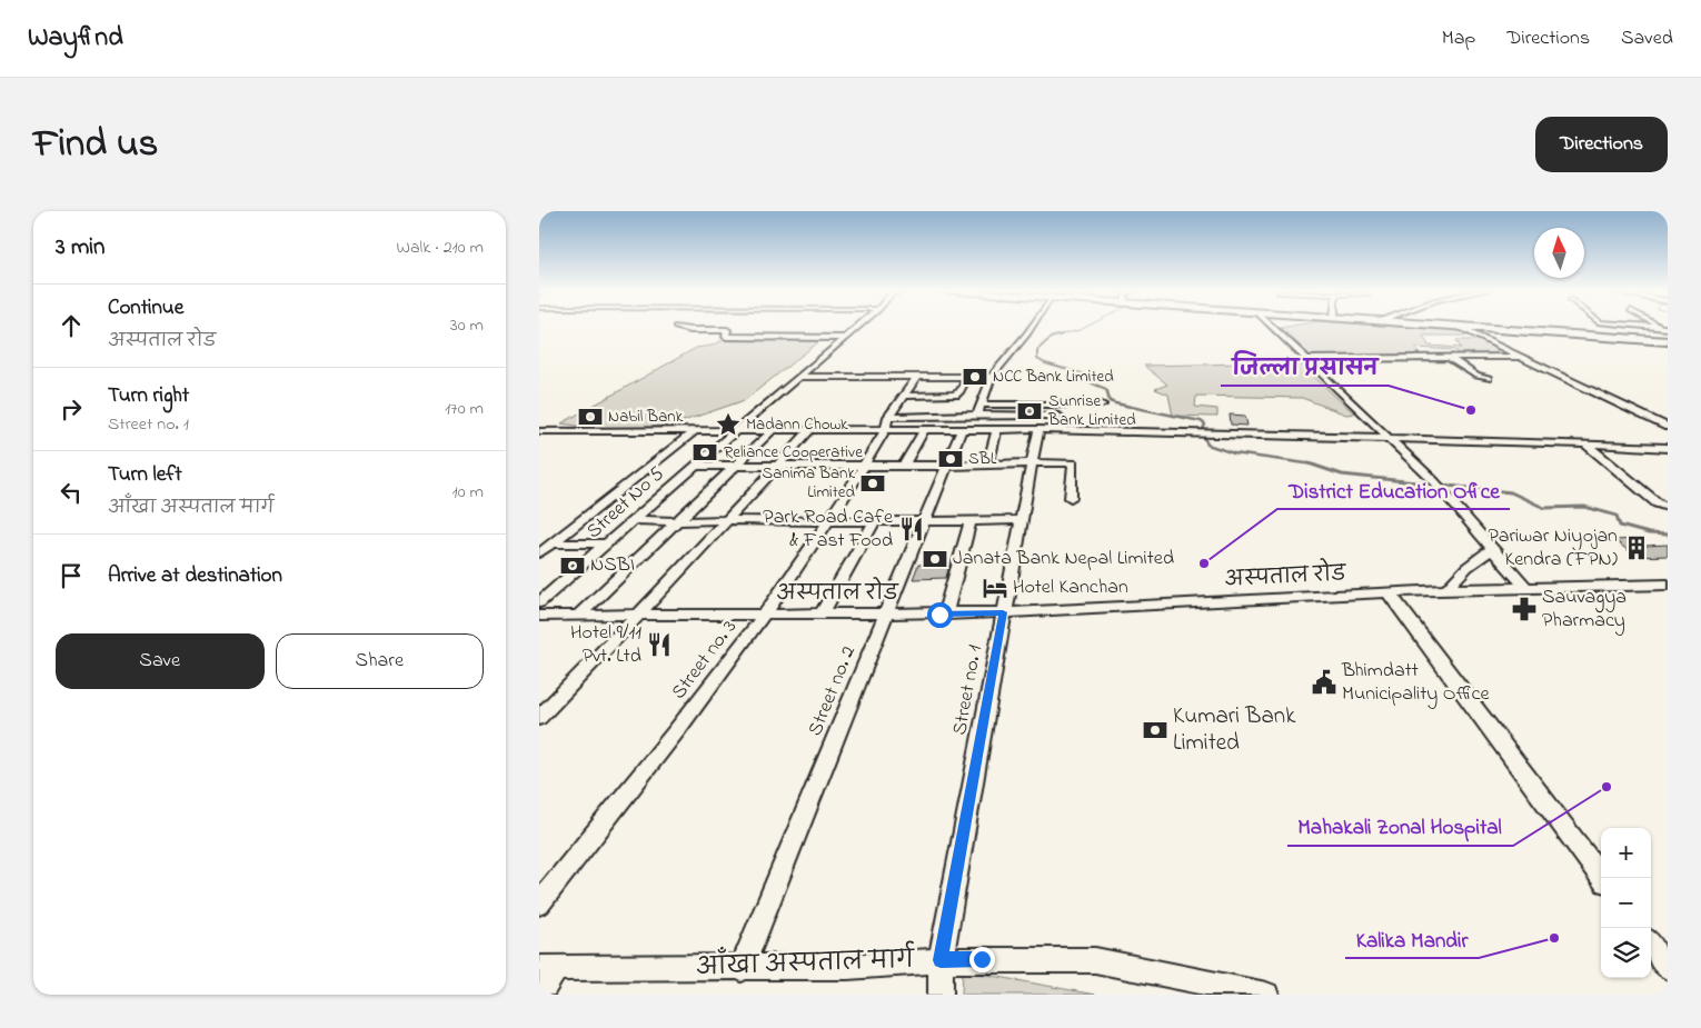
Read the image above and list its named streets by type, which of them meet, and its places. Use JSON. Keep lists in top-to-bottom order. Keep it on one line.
{"streets":{"street":["Street No 5","अस्पताल रोड","Street no. 3","Street no. 1","Street no. 2","आँखा अस्पताल मार्ग"]},"crossings":[["अस्पताल रोड","Street no. 3"],["अस्पताल रोड","Street no. 1"],["अस्पताल रोड","Street no. 2"],["Street no. 1","आँखा अस्पताल मार्ग"],["Street no. 2","आँखा अस्पताल मार्ग"]],"places":{"bank":["NCC Bank Limited","Sunrise Bank Limited","Nabil Bank","Reliance Cooperative","SBL","Sanima Bank Limited","Janata Bank Nepal Limited","NSBI","Kumari Bank Limited"],"other":["जिल्ला प्रसासन","District Education Ofice","Mahakali Zonal Hospital","Kalika Mandir"],"place":["Madann Chowk"],"restaurant":["Park Road Cafe & Fast Food","Hotel 9/11 Pvt. Ltd"],"building":["Pariwar Niyojan Kendra (FPN)"],"hotel":["Hotel Kanchan"],"pharmacy":["Sauvagya Pharmacy"],"public building":["Bhimdatt Municipality Office"]},"north":"top","page":{"header":"Wayfind","nav":["Map","Directions","Saved"],"title":"Find us","buttons":["Directions",["Save","Share"]],"heading":["3 min","Walk · 210 m"],"list":[["Continue","अस्पताल रोड","30 m"],["Turn right","Street no. 1","170 m"],["Turn left","आँखा अस्पताल मार्ग","10 m"],"Arrive at destination"],"map_buttons":["+","−"]}}
